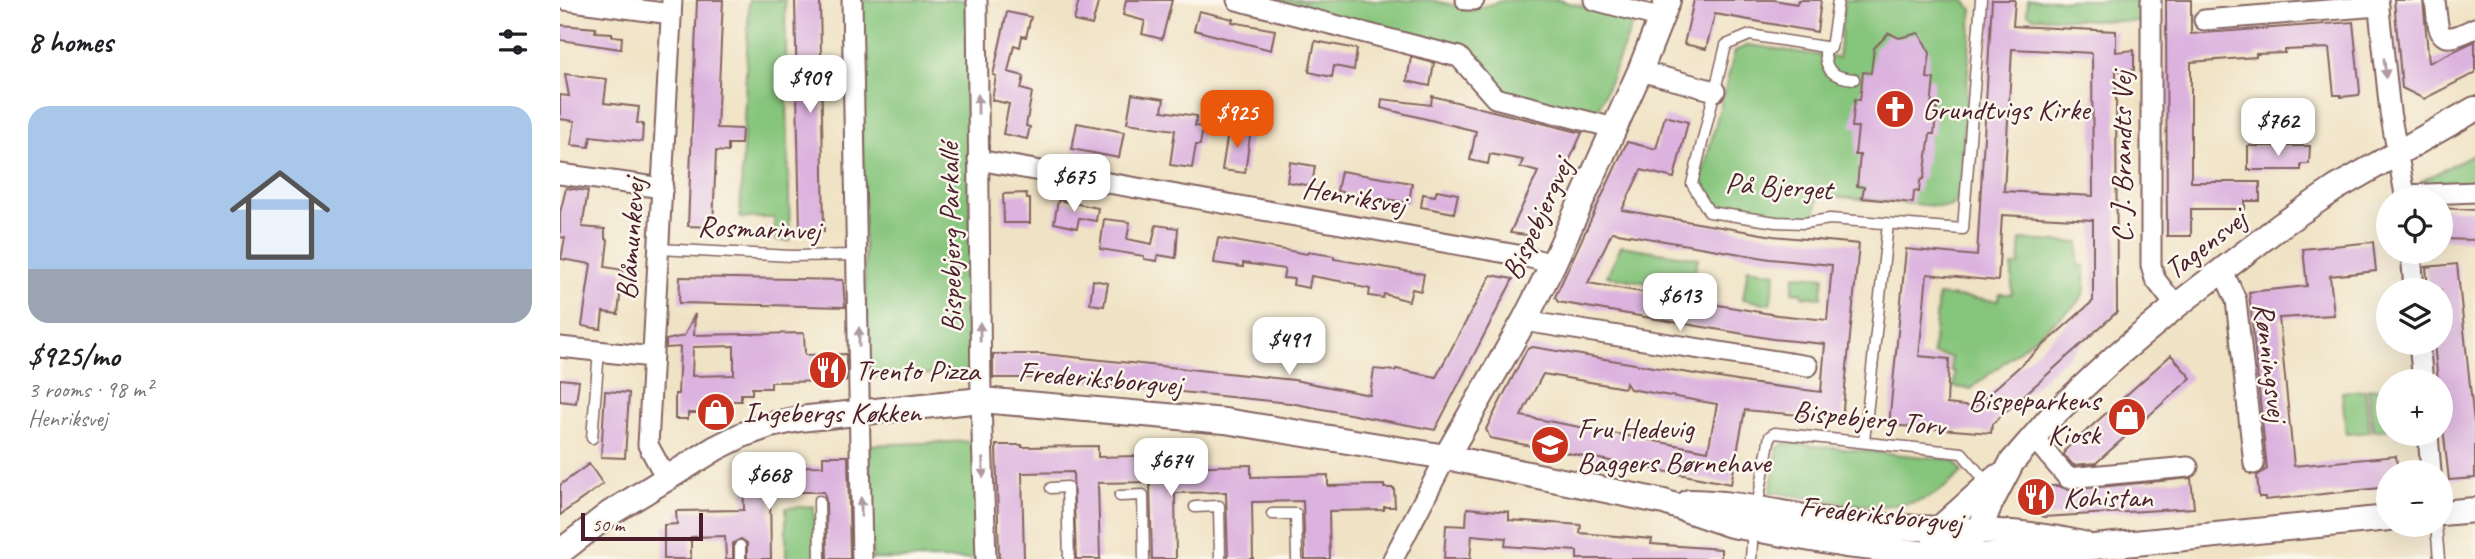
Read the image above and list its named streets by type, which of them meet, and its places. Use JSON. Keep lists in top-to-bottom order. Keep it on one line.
{"streets":{"street":["C. J. Brandts Vej","Henriksvej","Bispebjergvej","Bispebjerg Parkallé","Blåmunkevej","Tagensvej","Rønningsvej","Frederiksborgvej"],"lane":["På Bjerget","Rosmarinvej","Bispebjerg Torv"]},"crossings":[["C. J. Brandts Vej","Tagensvej"],["Henriksvej","Bispebjergvej"],["Henriksvej","Bispebjerg Parkallé"],["Bispebjergvej","Frederiksborgvej"],["Rosmarinvej","Blåmunkevej"],["Bispebjerg Parkallé","Frederiksborgvej"],["Blåmunkevej","Frederiksborgvej"],["Tagensvej","Rønningsvej"],["Tagensvej","Frederiksborgvej"],["Tagensvej","Bispebjerg Torv"],["Frederiksborgvej","Bispebjerg Torv"]],"places":{"church":["Grundtvigs Kirke"],"restaurant":["Trento Pizza","Kohistan"],"shop":["Ingebergs Køkken","Bispeparkens Kiosk"],"school or university":["Fru Hedevig Baggers Børnehave"]},"scale_bar":"50 m","page":{"heading":"8 homes","price":["$909","$925","$762","$675","$613","$491","$674","$668"],"list":[{"name":"$925/mo","note":"3 rooms · 98 m² · Henriksvej"}],"map_buttons":["+","−"],"scale":"50 m"}}
